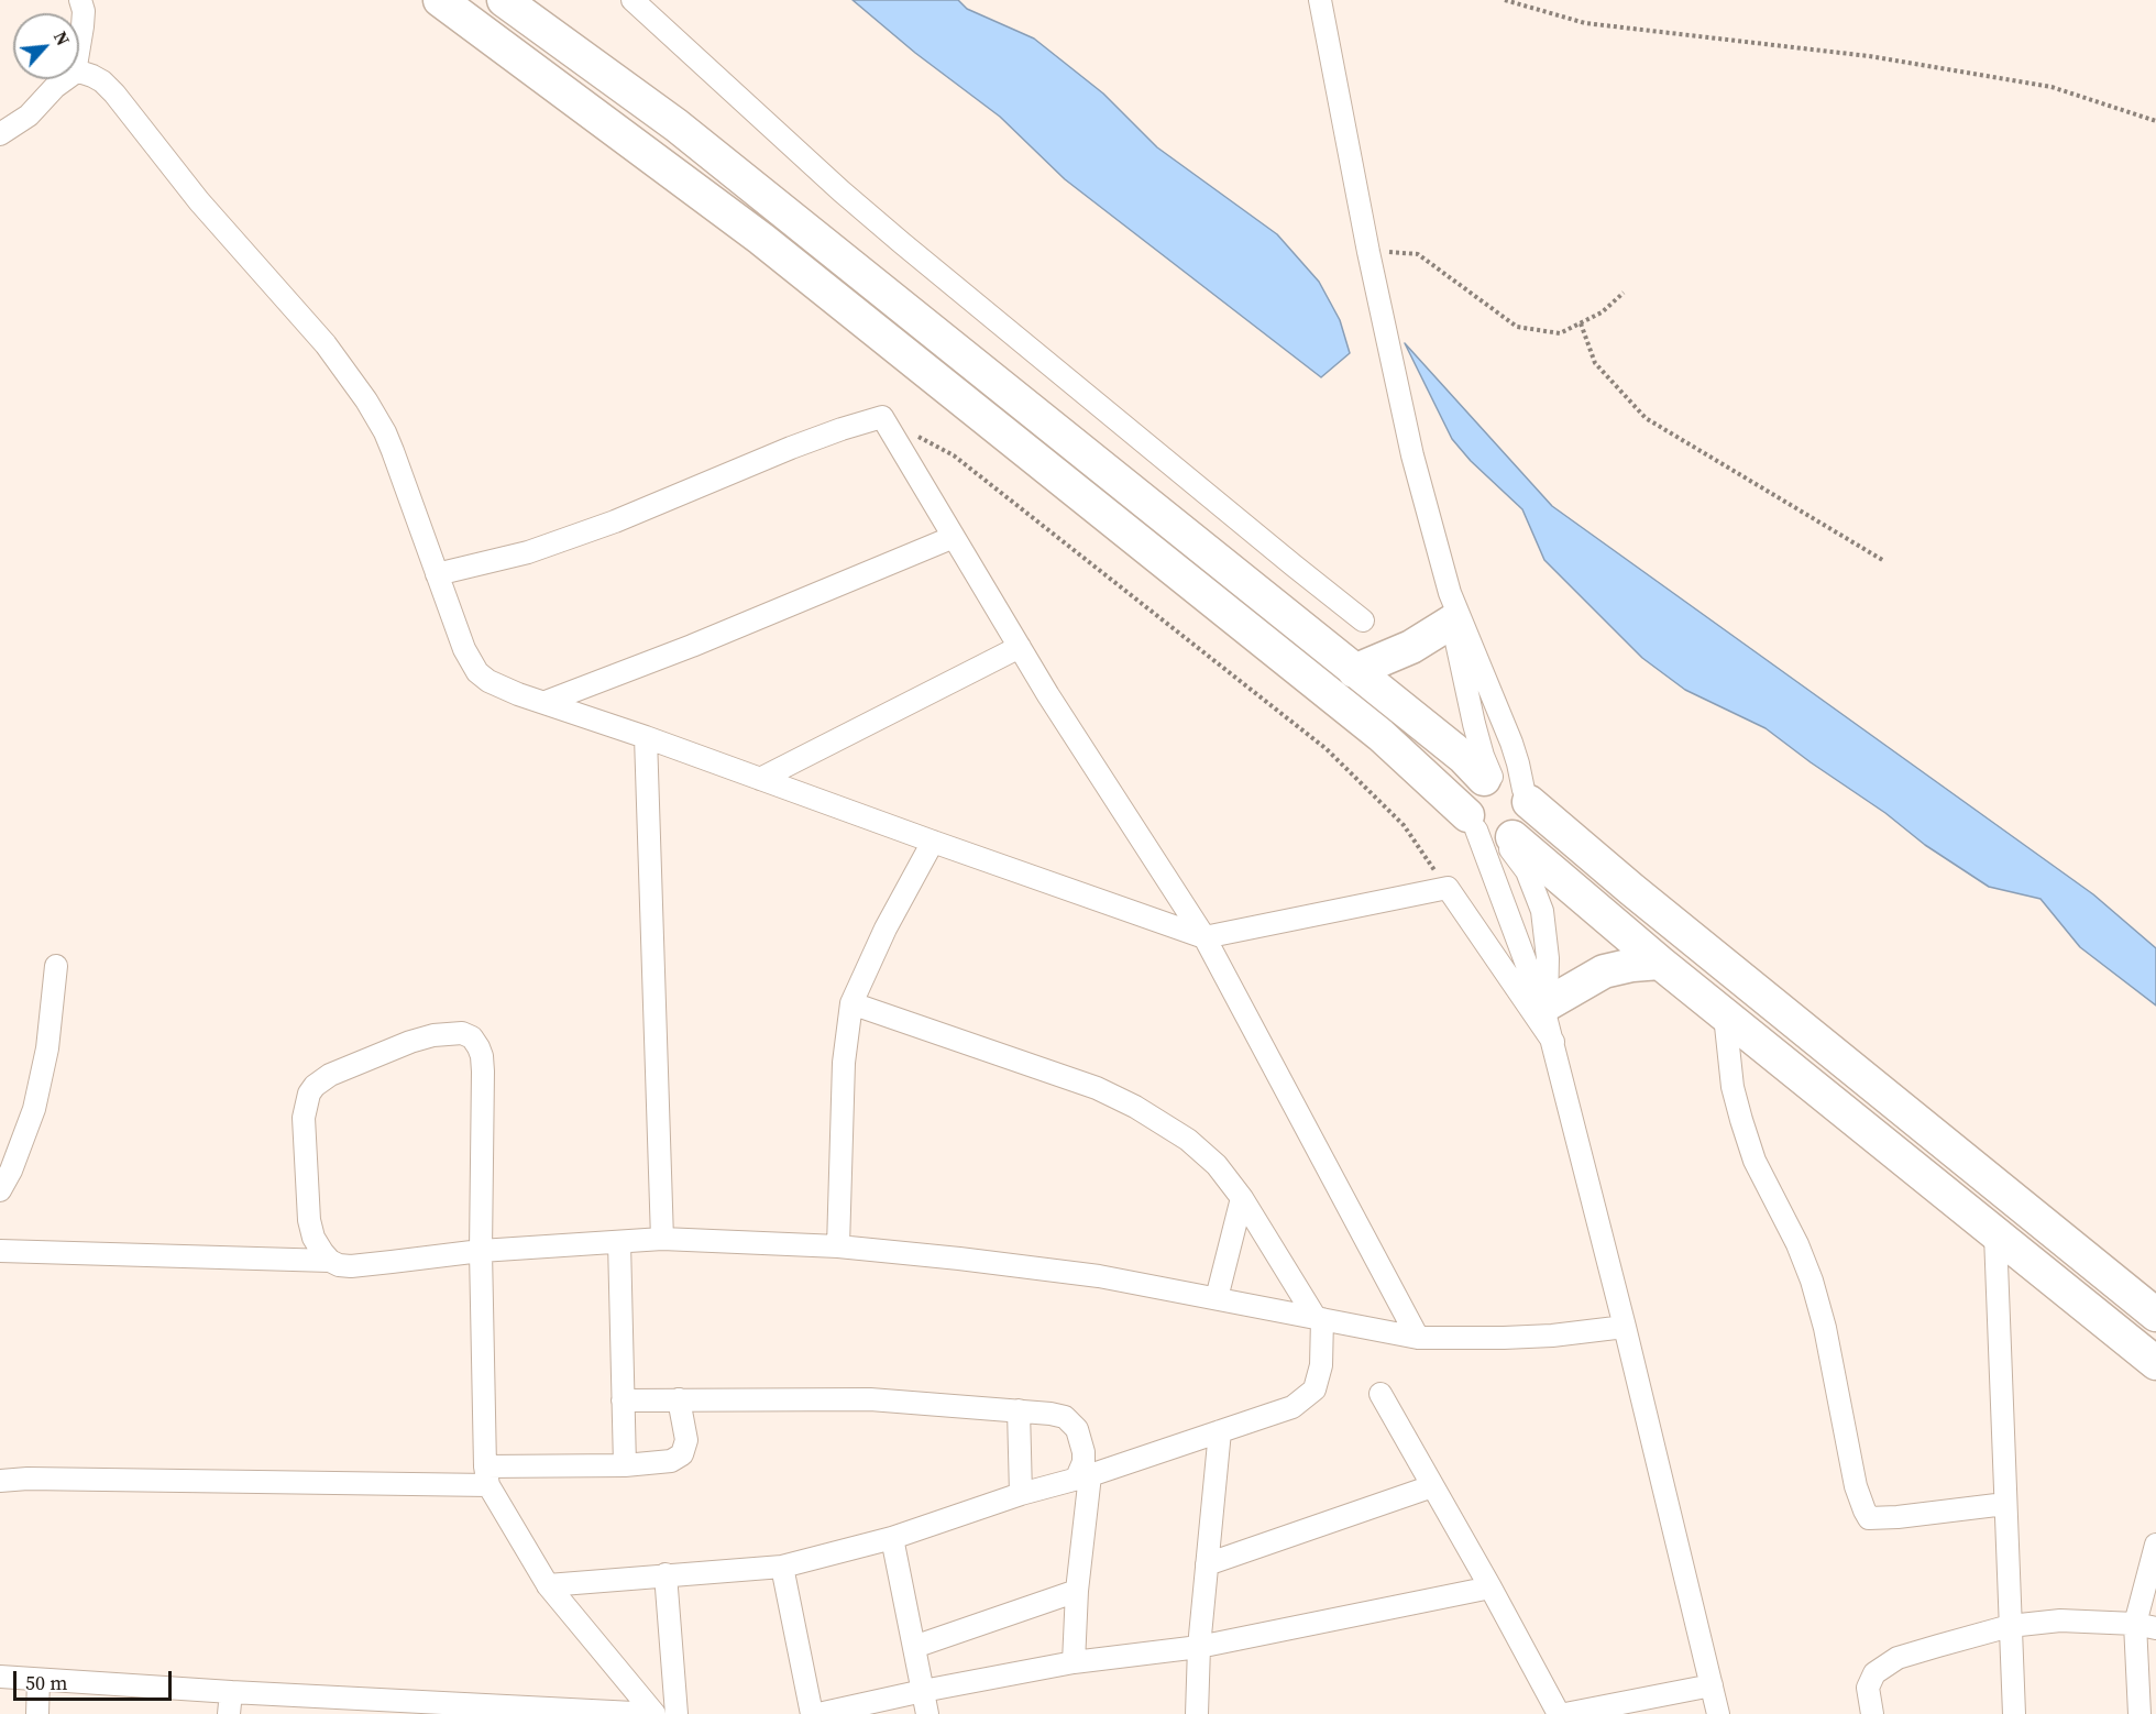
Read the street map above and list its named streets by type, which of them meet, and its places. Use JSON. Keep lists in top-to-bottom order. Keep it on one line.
{"scale_bar":"50 m","north":"top right"}
